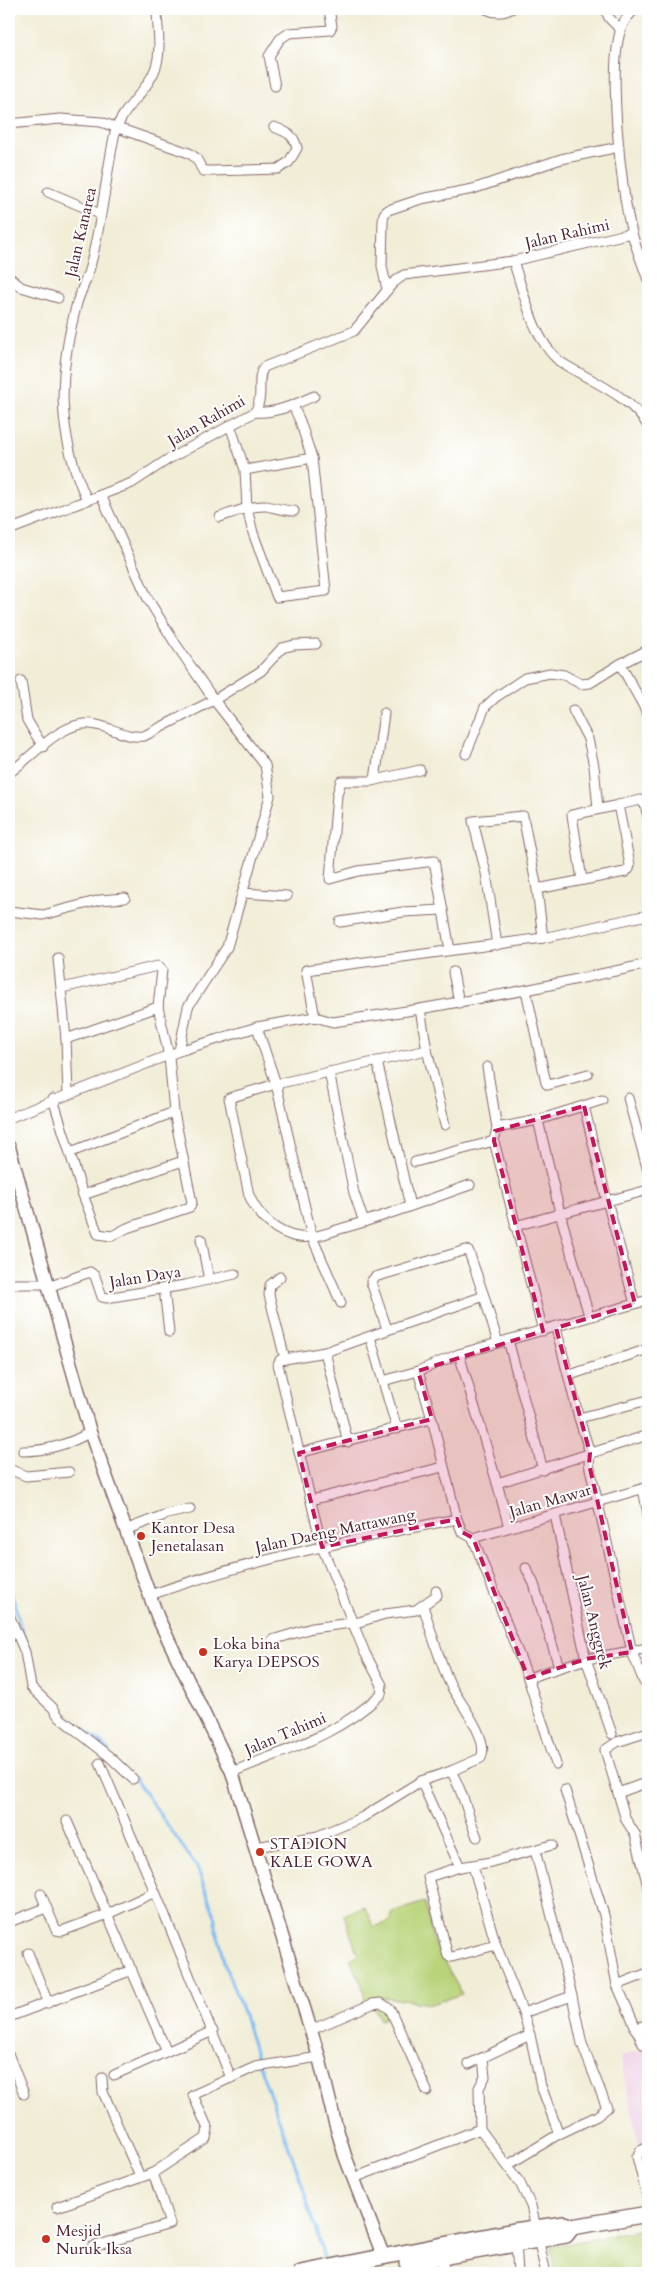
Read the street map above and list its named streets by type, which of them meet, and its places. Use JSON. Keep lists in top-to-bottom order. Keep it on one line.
{"streets":{"street":["Jalan Kanarea","Jalan Rahimi","Jalan Daya","Jalan Mawar","Jalan Daeng Mattawang","Jalan Anggrek","Jalan Tahimi"]},"crossings":[["Jalan Kanarea","Jalan Rahimi"],["Jalan Mawar","Jalan Anggrek"],["Jalan Daeng Mattawang","Jalan Tahimi"]],"places":["Kantor Desa Jenetalasan","Loka bina Karya DEPSOS","STADION KALE GOWA","Mesjid Nuruk Iksa"]}
